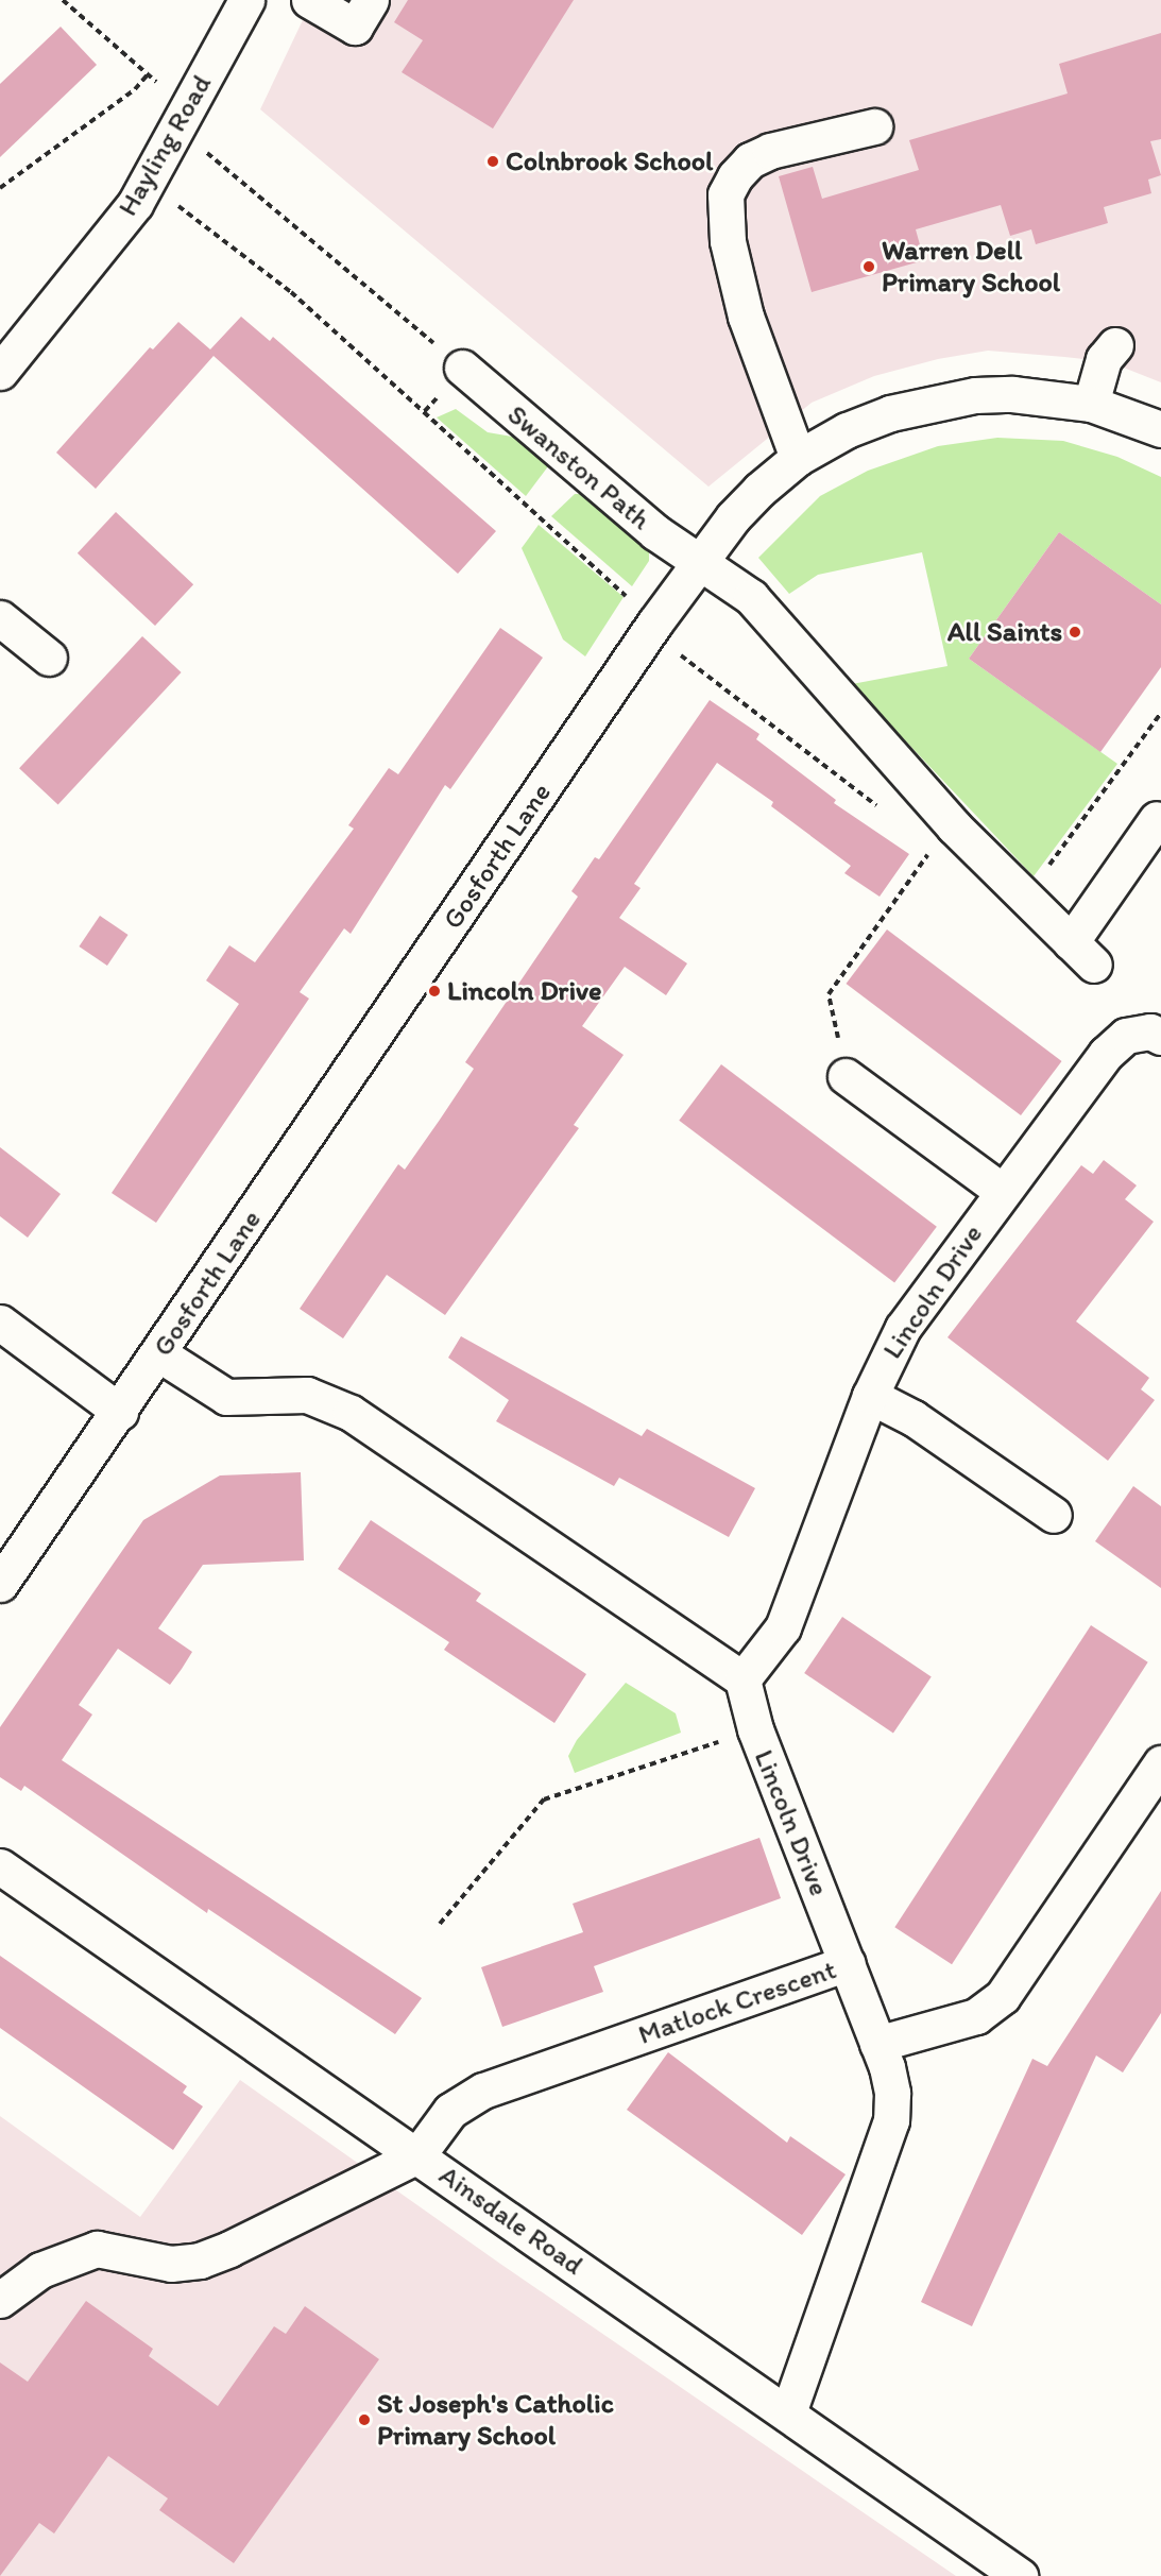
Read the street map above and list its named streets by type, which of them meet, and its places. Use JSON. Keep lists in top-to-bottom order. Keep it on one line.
{"streets":{"street":["Hayling Road","Swanston Path","Gosforth Lane","Lincoln Drive","Matlock Crescent","Ainsdale Road"]},"crossings":[["Swanston Path","Gosforth Lane"],["Lincoln Drive","Matlock Crescent"],["Matlock Crescent","Ainsdale Road"]],"places":["Colnbrook School","Warren Dell Primary School","All Saints","Lincoln Drive","St Joseph's Catholic Primary School"]}
